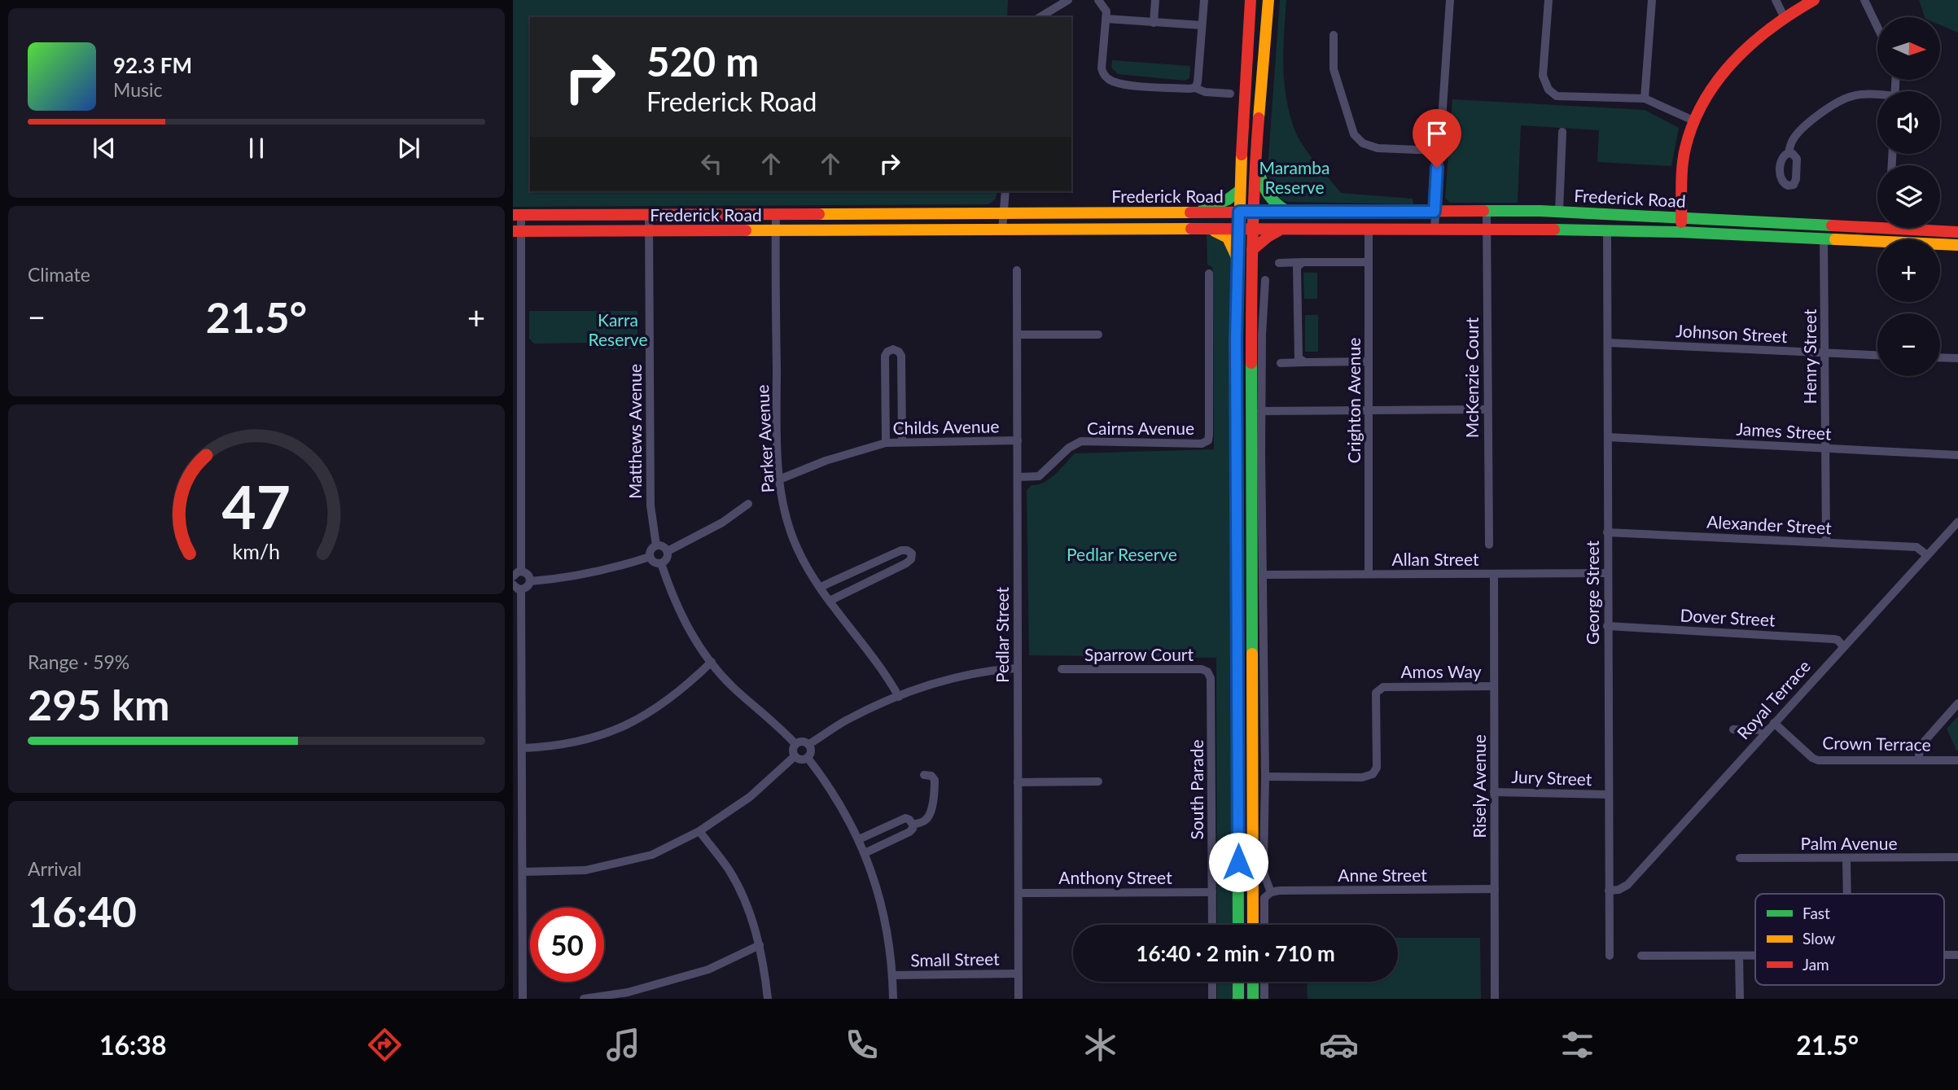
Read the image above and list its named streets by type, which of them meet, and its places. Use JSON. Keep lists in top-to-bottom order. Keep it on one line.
{"streets":{"main road":["Frederick Road"],"street":["Johnson Street","Henry Street","McKenzie Court","Crighton Avenue","Childs Avenue","Cairns Avenue","James Street","Matthews Avenue","Parker Avenue","Alexander Street","Allan Street","George Street","Dover Street","Pedlar Street","Sparrow Court","Amos Way","Royal Terrace","Crown Terrace","Jury Street","Risely Avenue","South Parade","Palm Avenue","Anne Street","Anthony Street","Small Street"]},"crossings":[["Frederick Road","Henry Street"],["Frederick Road","McKenzie Court"],["Frederick Road","Crighton Avenue"],["Frederick Road","Matthews Avenue"],["Frederick Road","Parker Avenue"],["Frederick Road","George Street"],["Johnson Street","Henry Street"],["Johnson Street","George Street"],["Henry Street","James Street"],["Henry Street","Alexander Street"],["Crighton Avenue","Allan Street"],["Childs Avenue","Parker Avenue"],["Childs Avenue","Pedlar Street"],["Cairns Avenue","Pedlar Street"],["James Street","George Street"],["Alexander Street","George Street"],["Alexander Street","Royal Terrace"],["Allan Street","George Street"],["Allan Street","Risely Avenue"],["George Street","Dover Street"],["George Street","Royal Terrace"],["George Street","Jury Street"],["Dover Street","Royal Terrace"],["Pedlar Street","Anthony Street"],["Pedlar Street","Small Street"],["Sparrow Court","South Parade"],["Amos Way","Risely Avenue"],["Royal Terrace","Crown Terrace"],["Jury Street","Risely Avenue"],["Risely Avenue","Anne Street"],["South Parade","Anthony Street"]],"parks":["Maramba Reserve","Karra Reserve","Pedlar Reserve"],"legend":["Fast","Slow","Jam"],"north":"right","page":{"map_buttons":["+","−"],"turn":["520 m","Frederick Road"],"song":["92.3 FM","Music"],"tile":["Climate",["Range · 59%","295 km"],["Arrival","16:40"]],"heat":["−","21.5°","+"],"limit":"50","trip":"16:40 · 2 min · 710 m","tabs":["16:38","21.5°"],"gauge":["47","km/h"]}}
